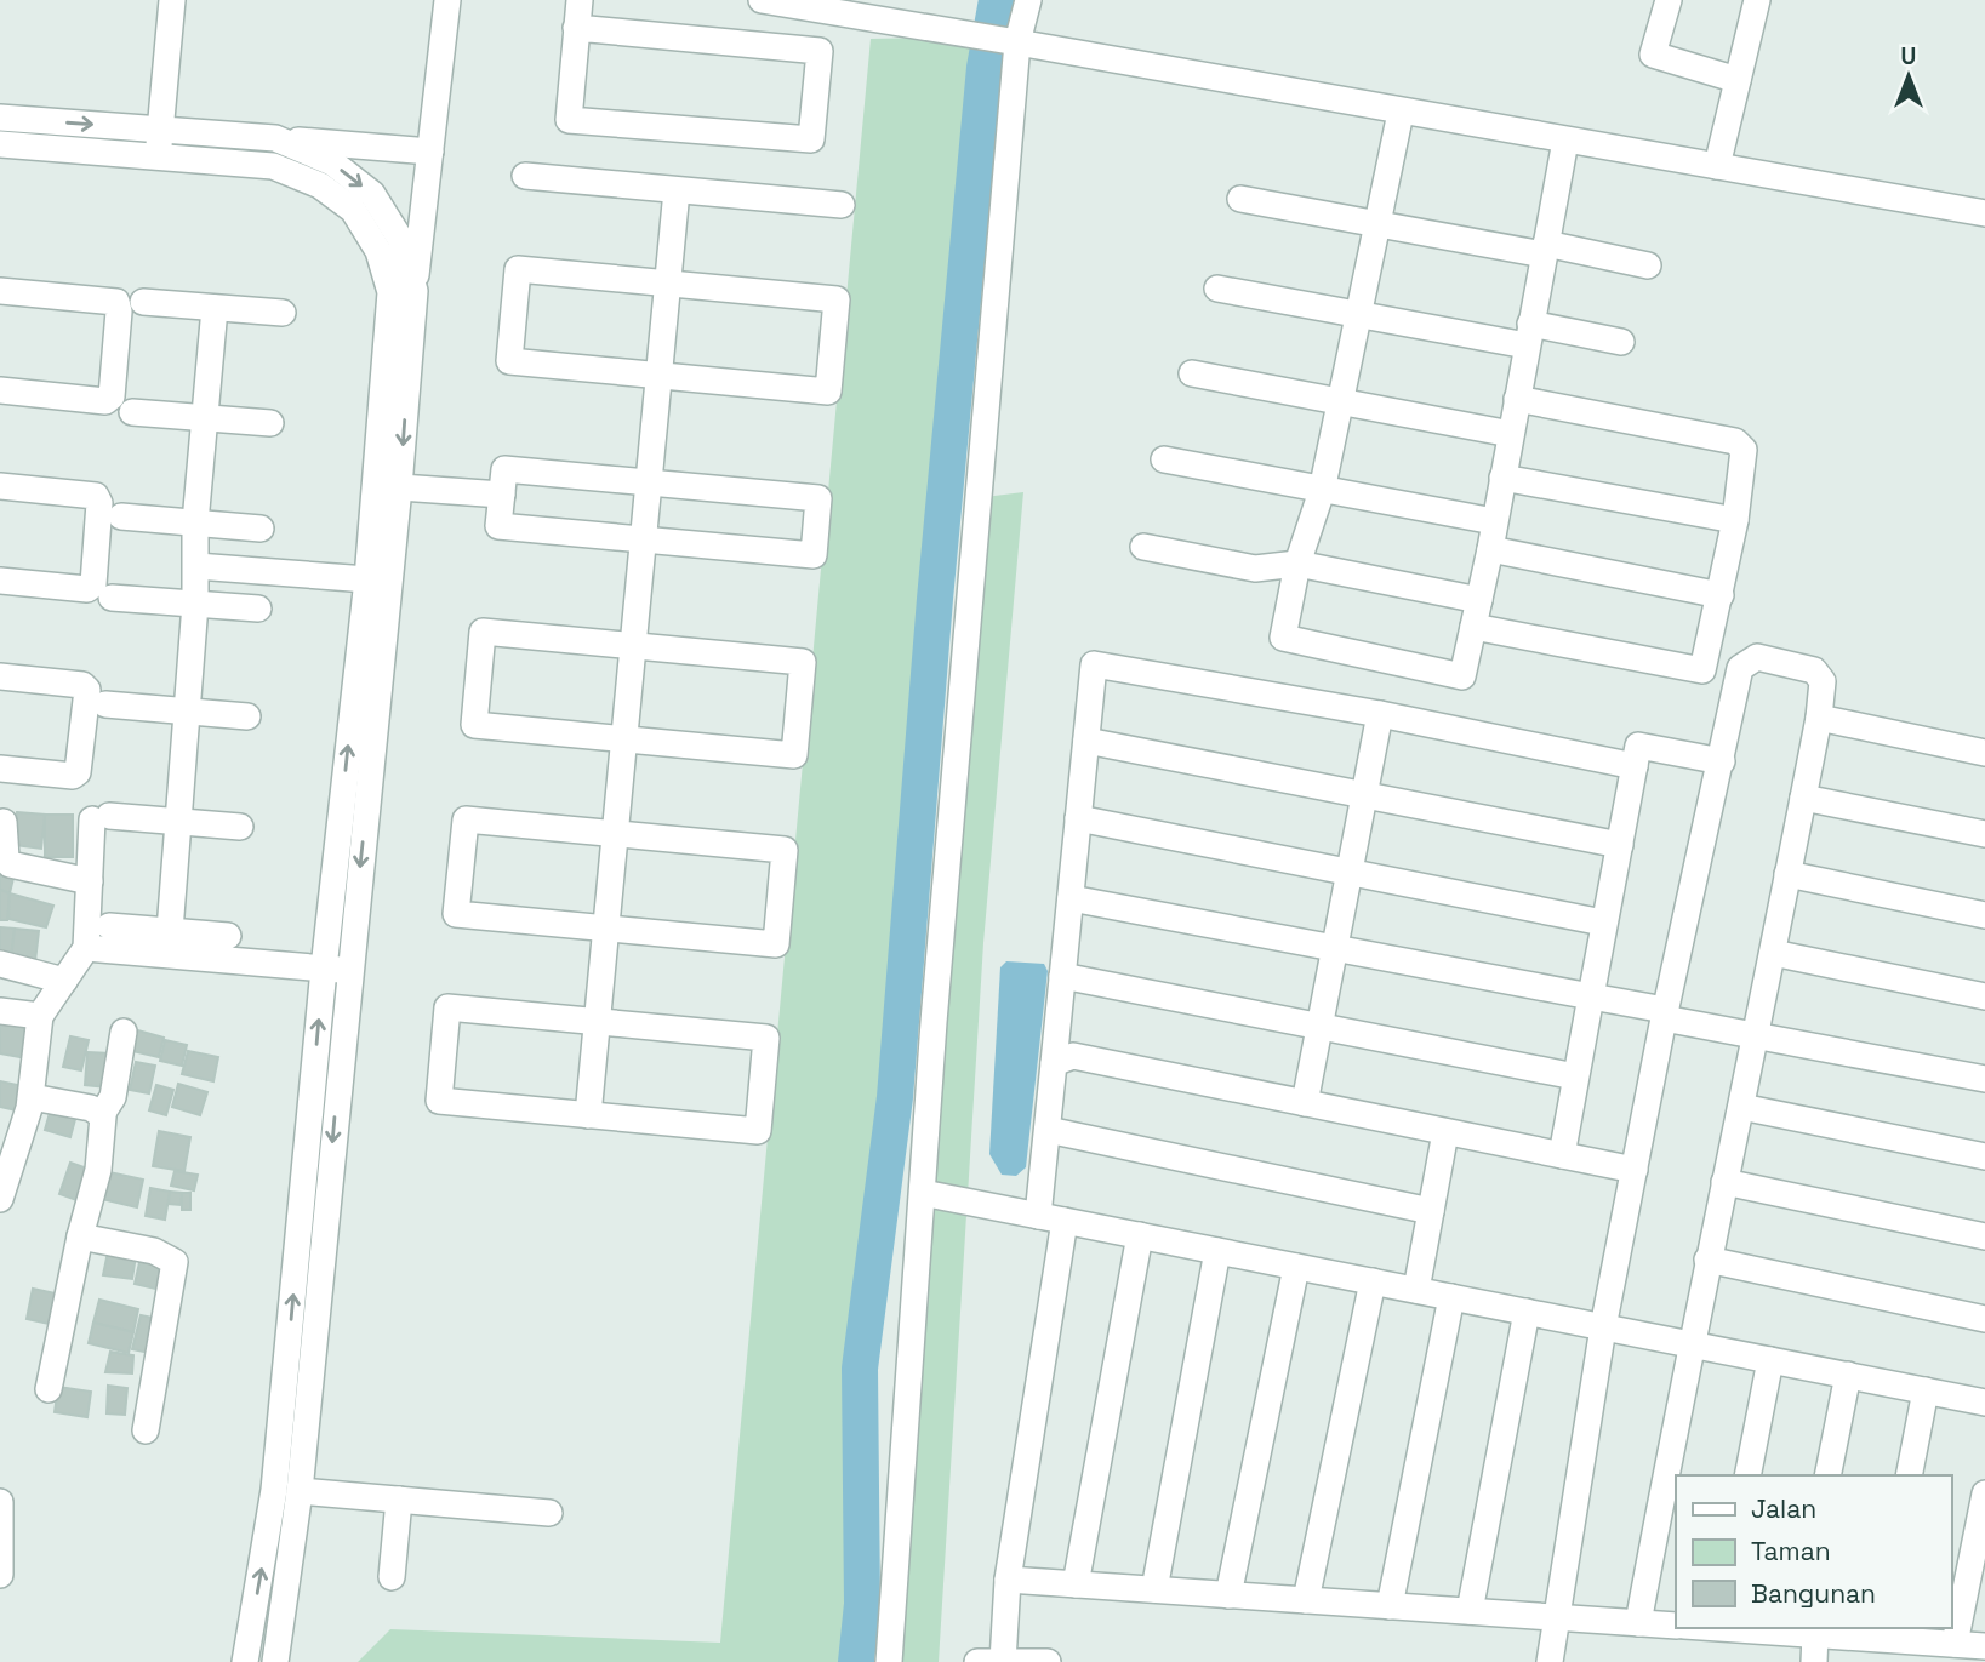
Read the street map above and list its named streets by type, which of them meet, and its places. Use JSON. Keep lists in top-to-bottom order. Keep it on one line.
{"legend":["Jalan","Taman","Bangunan"],"north":"top"}
